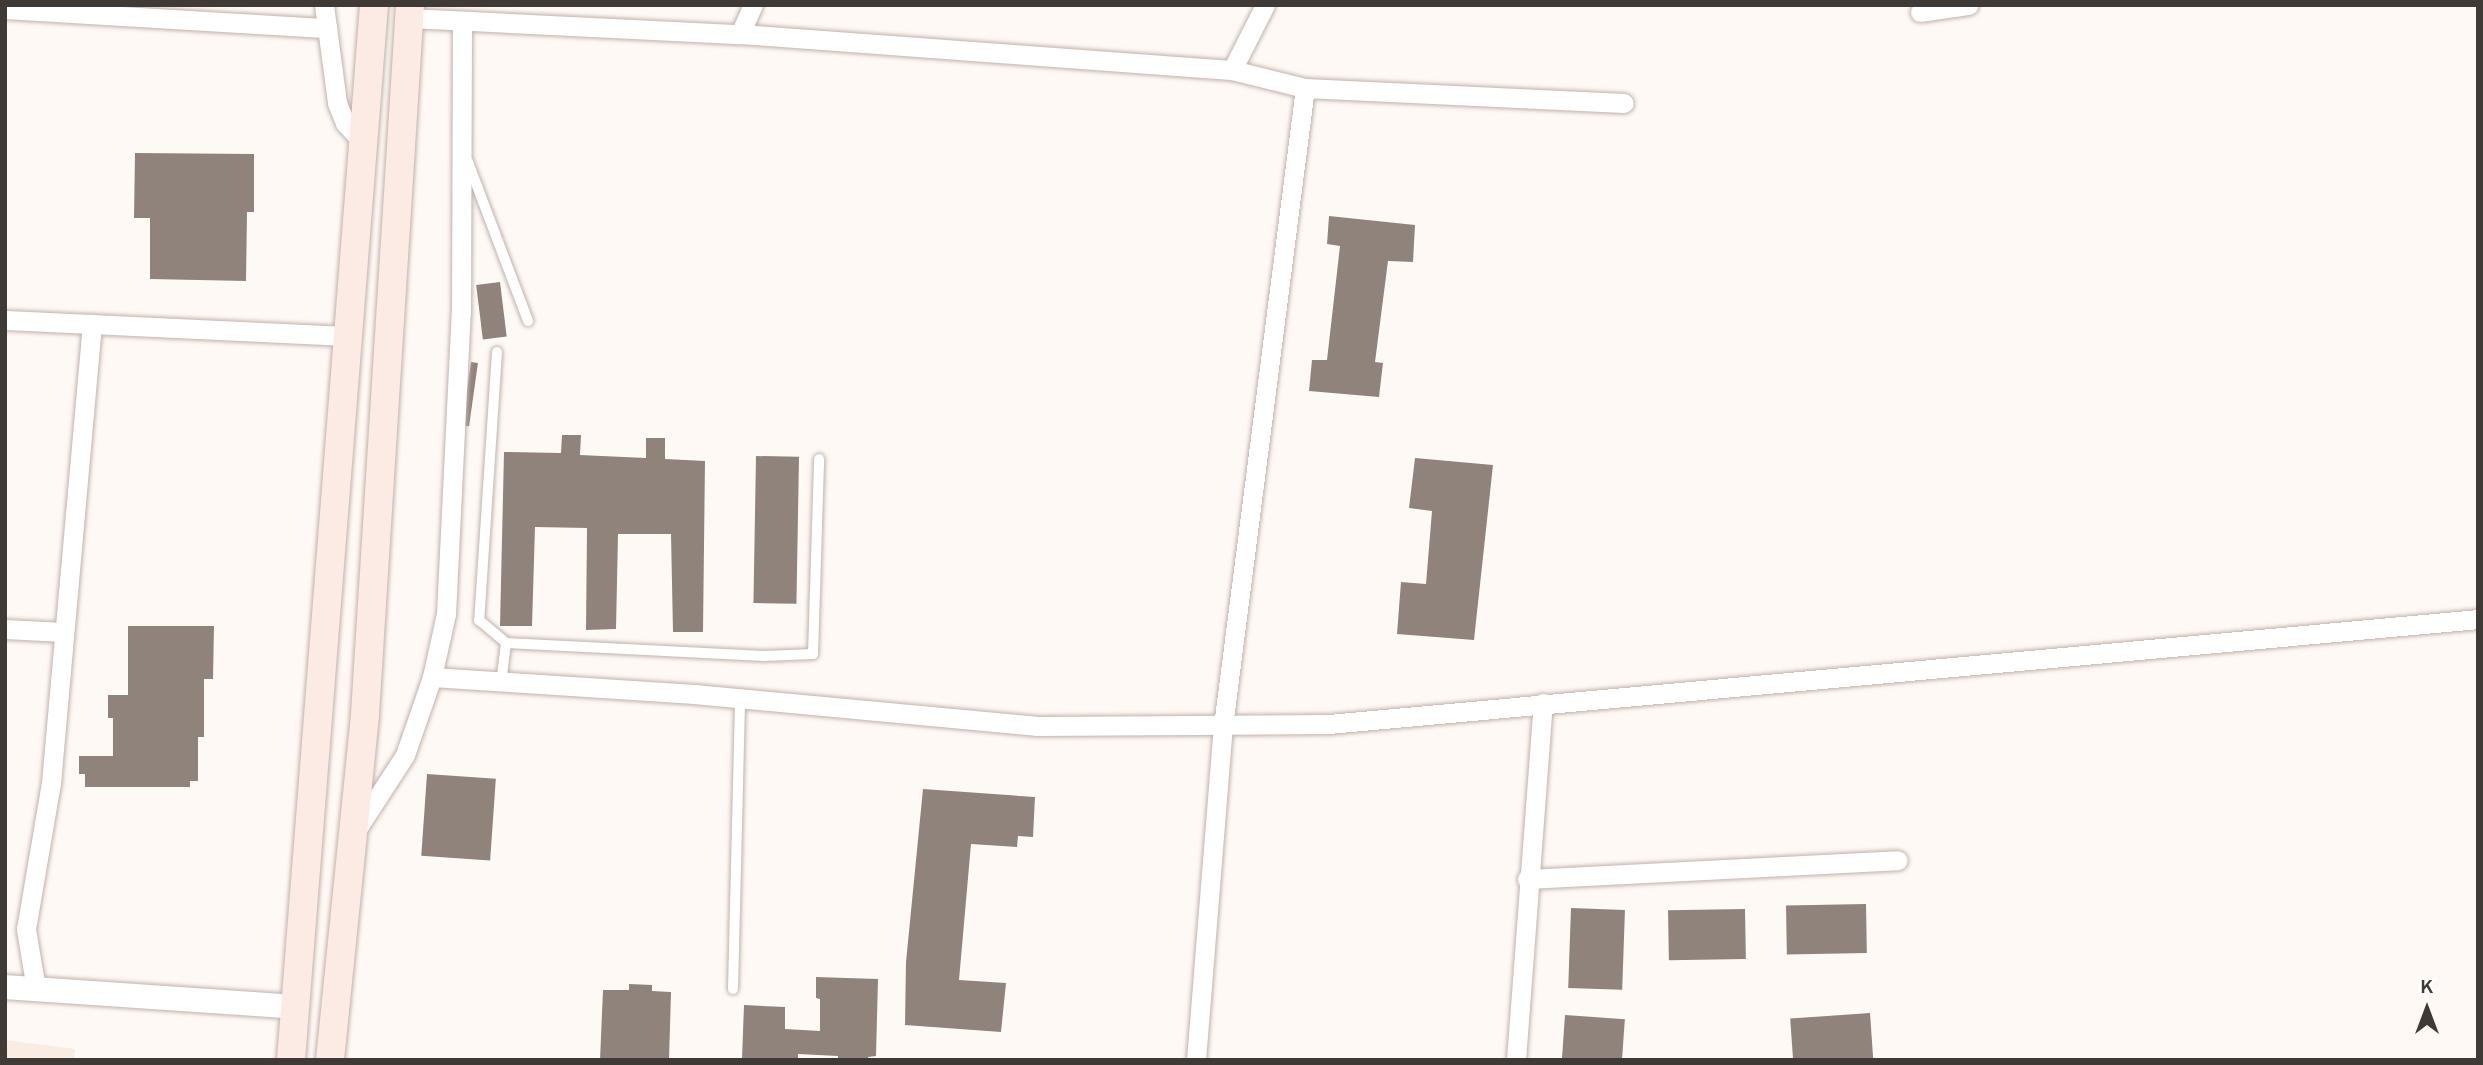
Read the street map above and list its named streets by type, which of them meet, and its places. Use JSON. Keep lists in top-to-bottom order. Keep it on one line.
{"north":"top"}
